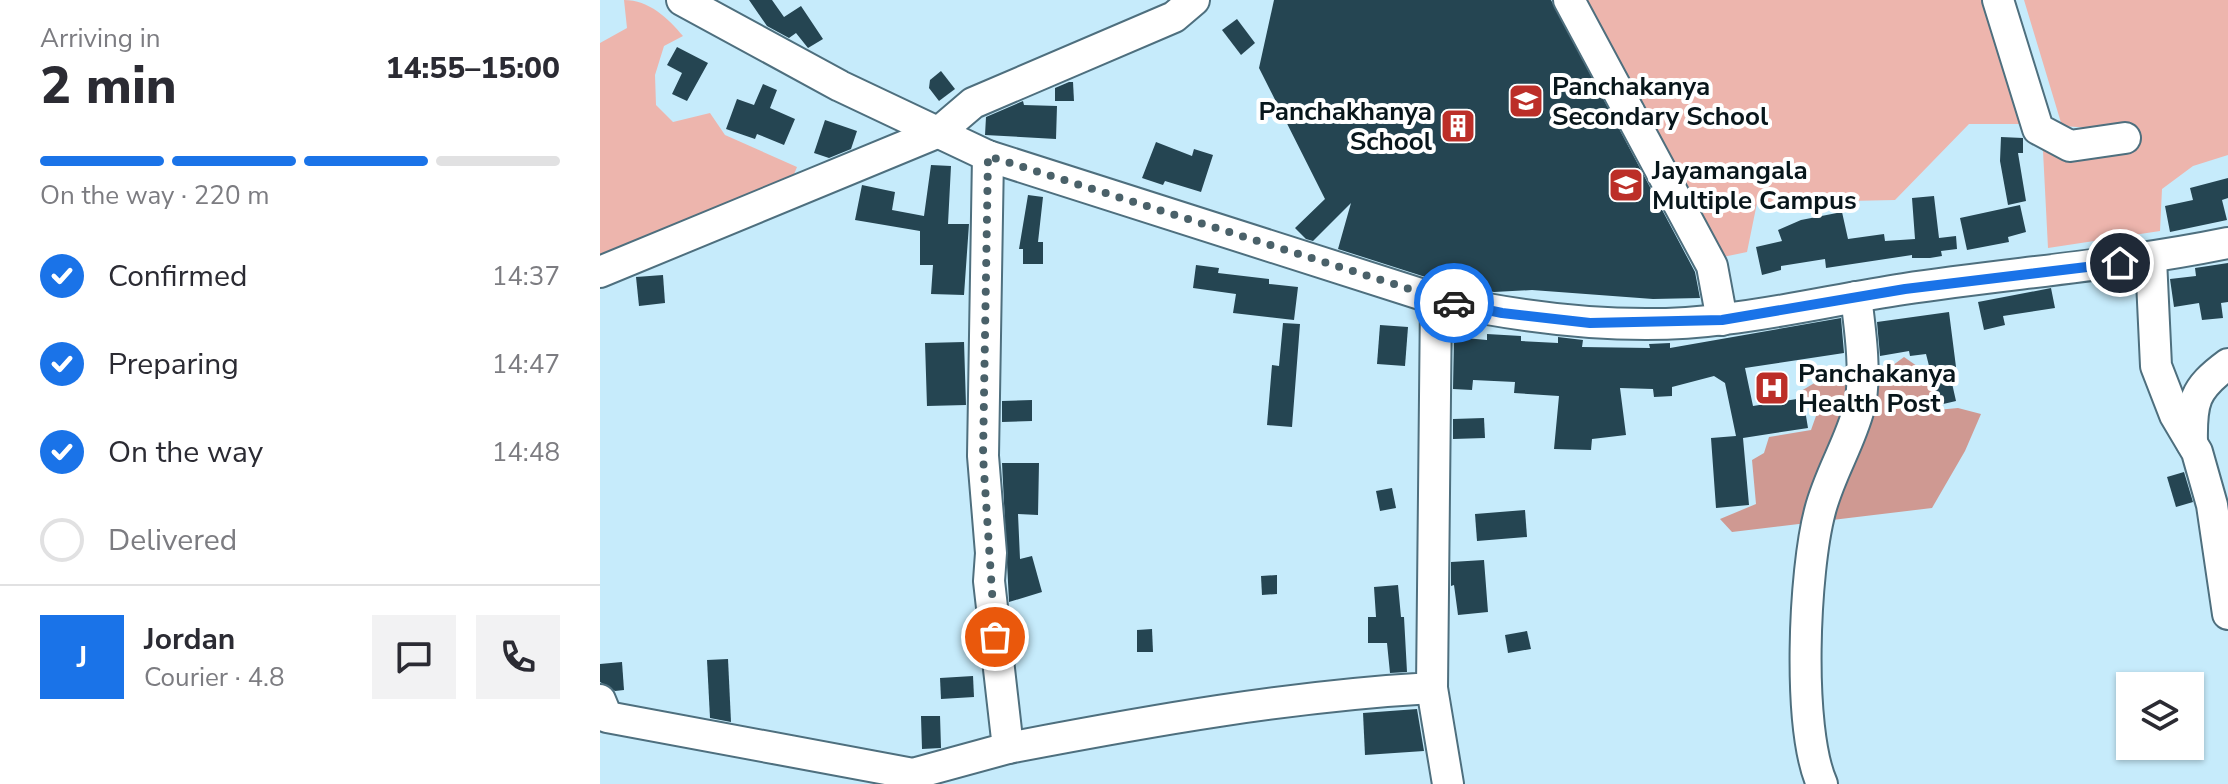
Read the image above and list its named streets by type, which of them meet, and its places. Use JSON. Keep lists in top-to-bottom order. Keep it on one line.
{"places":{"school or university":["Panchakanya Secondary School","Jayamangala Multiple Campus"],"building":["Panchakhanya School"],"hospital":["Panchakanya Health Post"]},"page":{"heading":["2 min","Arriving in","14:55–15:00"],"panel":["Jordan","Courier · 4.8"],"bar":"On the way · 220 m","list":[["Confirmed","14:37"],["Preparing","14:47"],["On the way","14:48"],"Delivered"],"round":"J"}}
